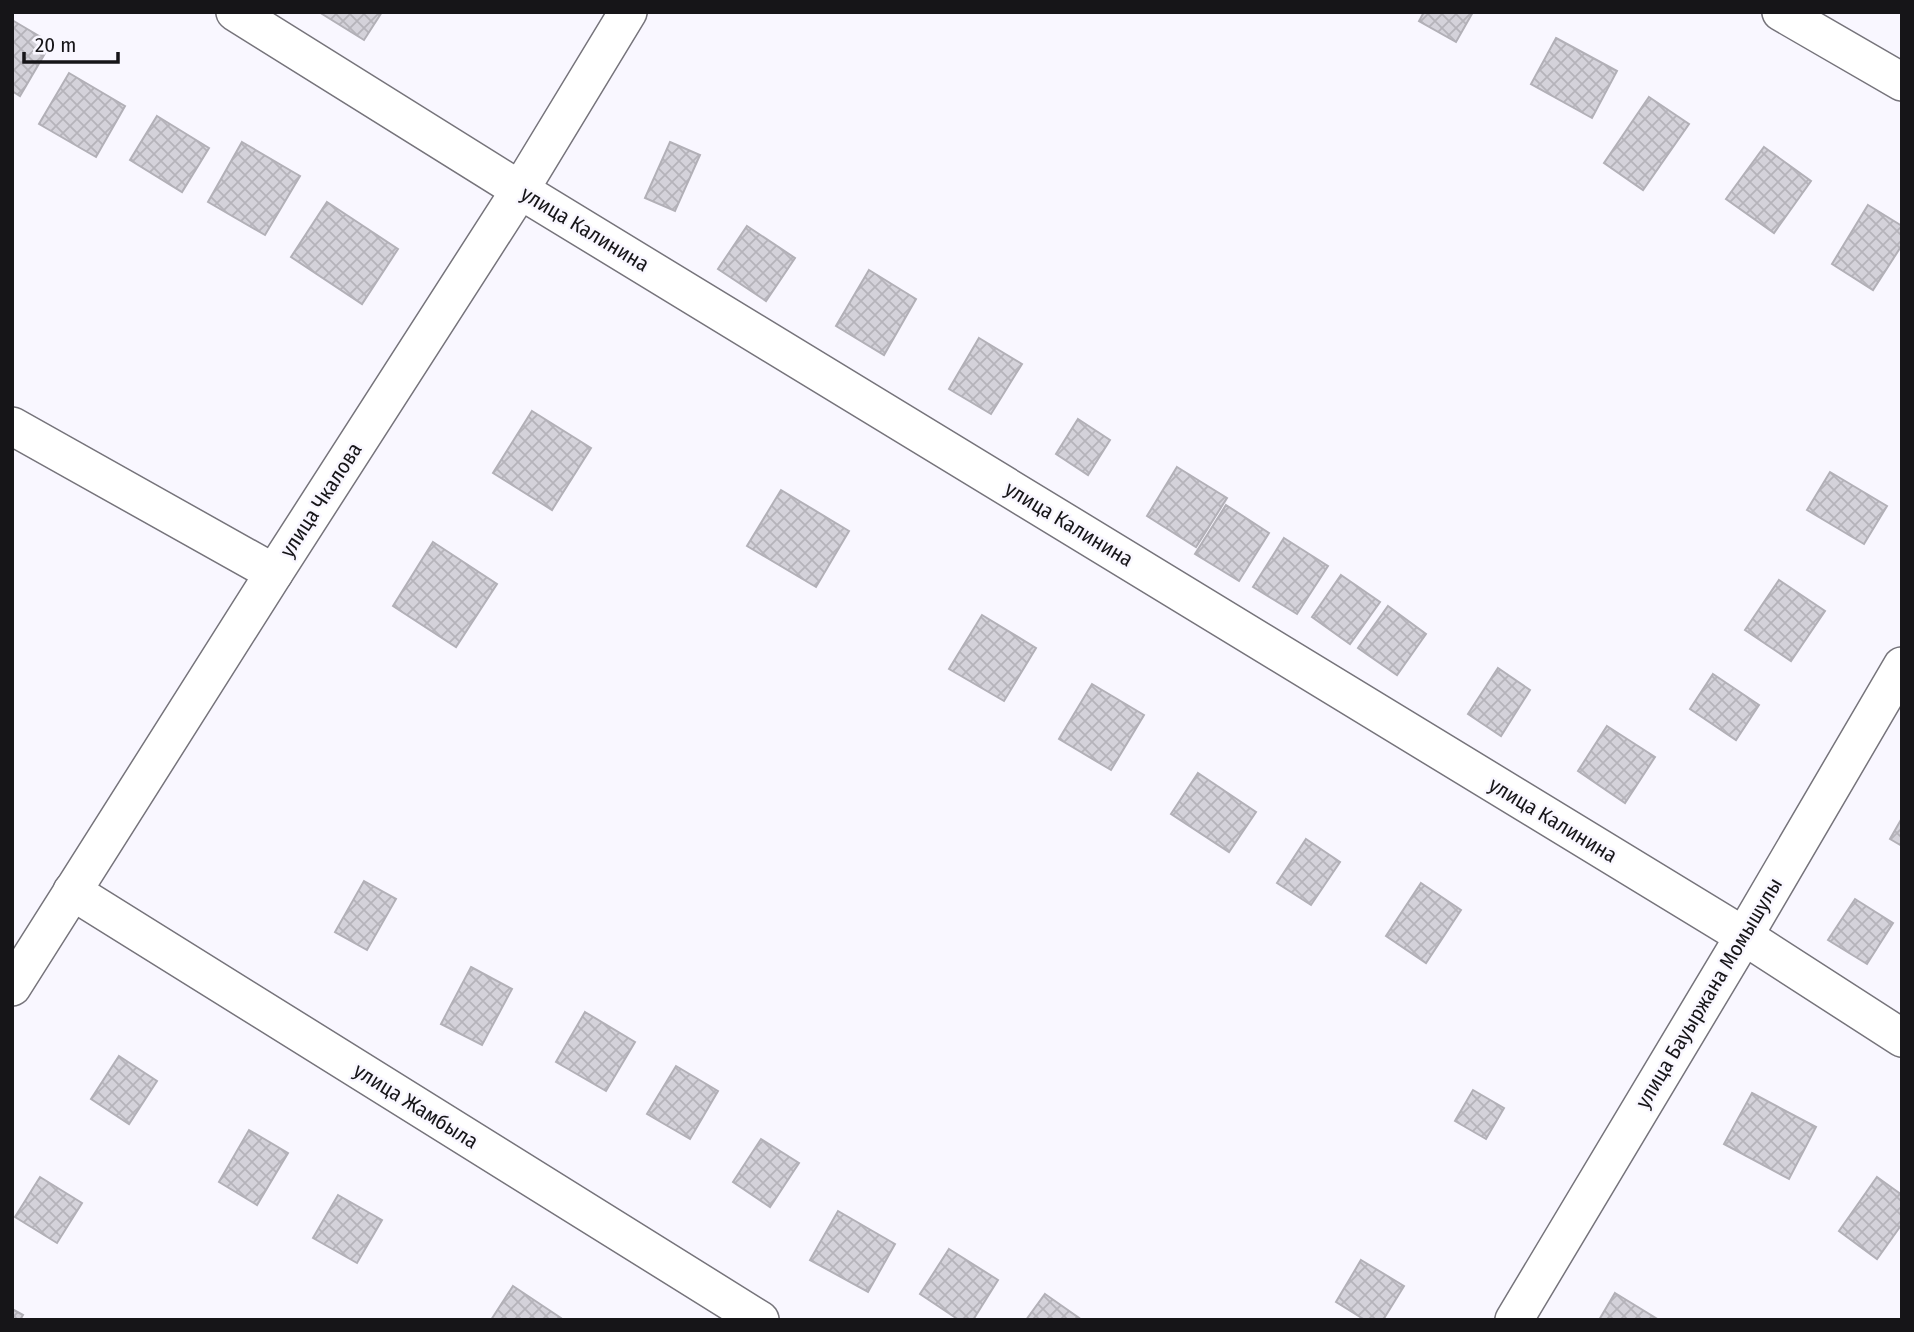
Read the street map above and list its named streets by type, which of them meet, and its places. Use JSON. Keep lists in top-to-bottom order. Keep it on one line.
{"streets":{"street":["улица Калинина","улица Чкалова","улица Бауыржана Момышулы","улица Жамбыла"]},"crossings":[["улица Калинина","улица Чкалова"],["улица Калинина","улица Бауыржана Момышулы"],["улица Чкалова","улица Жамбыла"]],"scale_bar":"20 m"}
